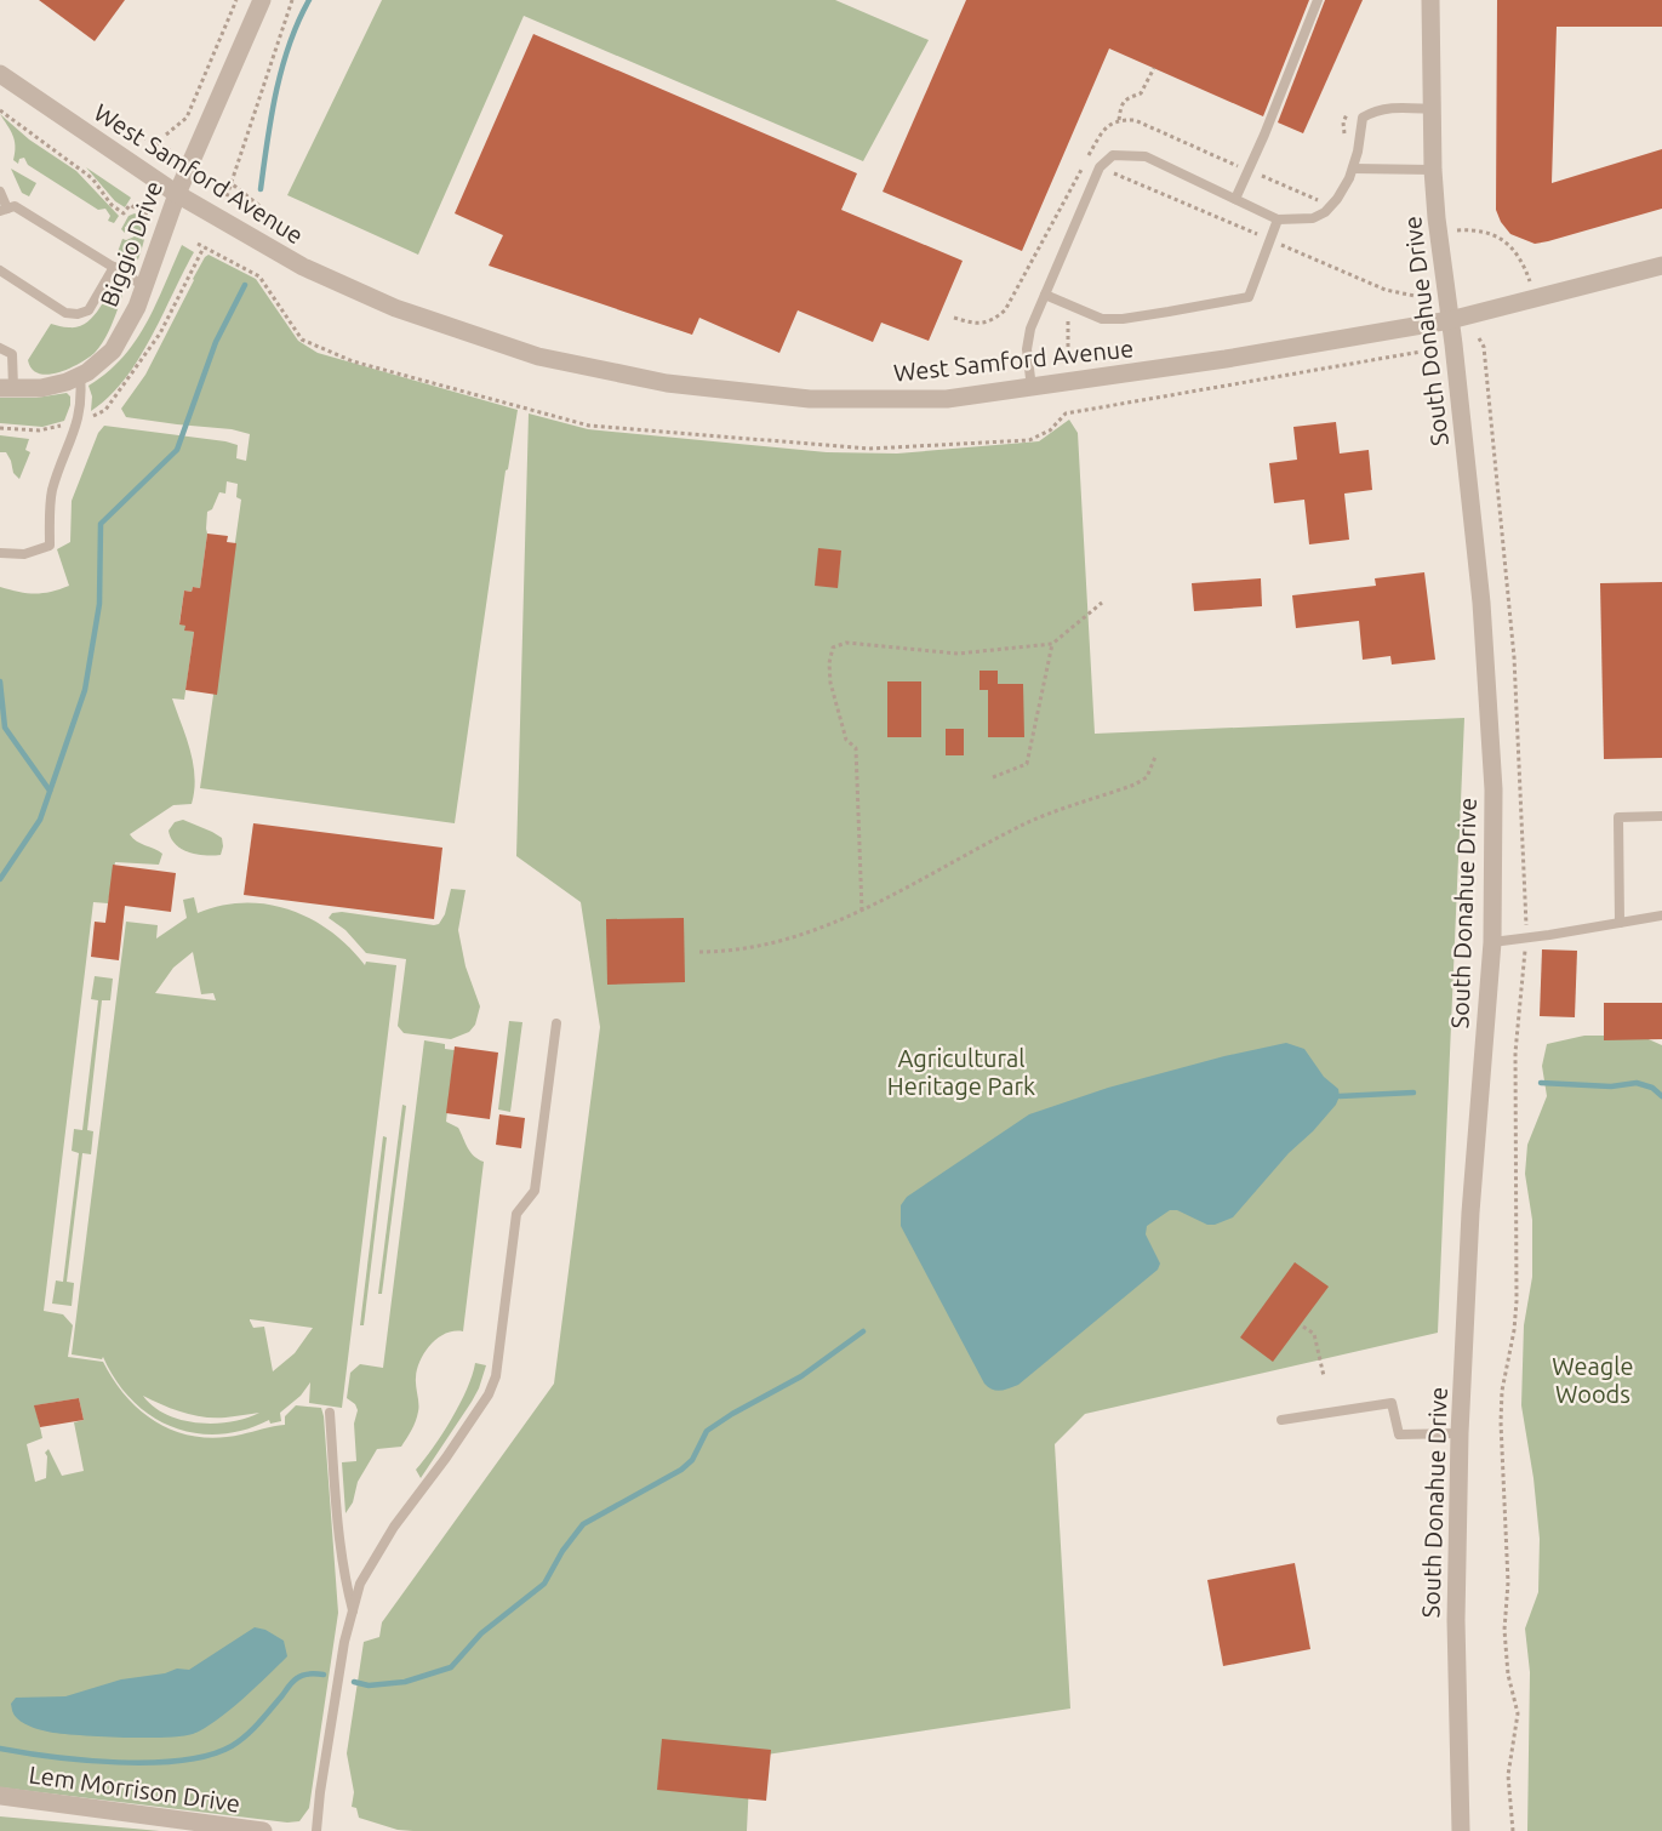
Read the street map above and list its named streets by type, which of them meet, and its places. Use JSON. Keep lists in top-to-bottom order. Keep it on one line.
{"streets":{"street":["West Samford Avenue","Biggio Drive","South Donahue Drive","Lem Morrison Drive"]},"crossings":[["West Samford Avenue","Biggio Drive"],["West Samford Avenue","South Donahue Drive"]],"parks":["Agricultural Heritage Park","Weagle Woods"]}
